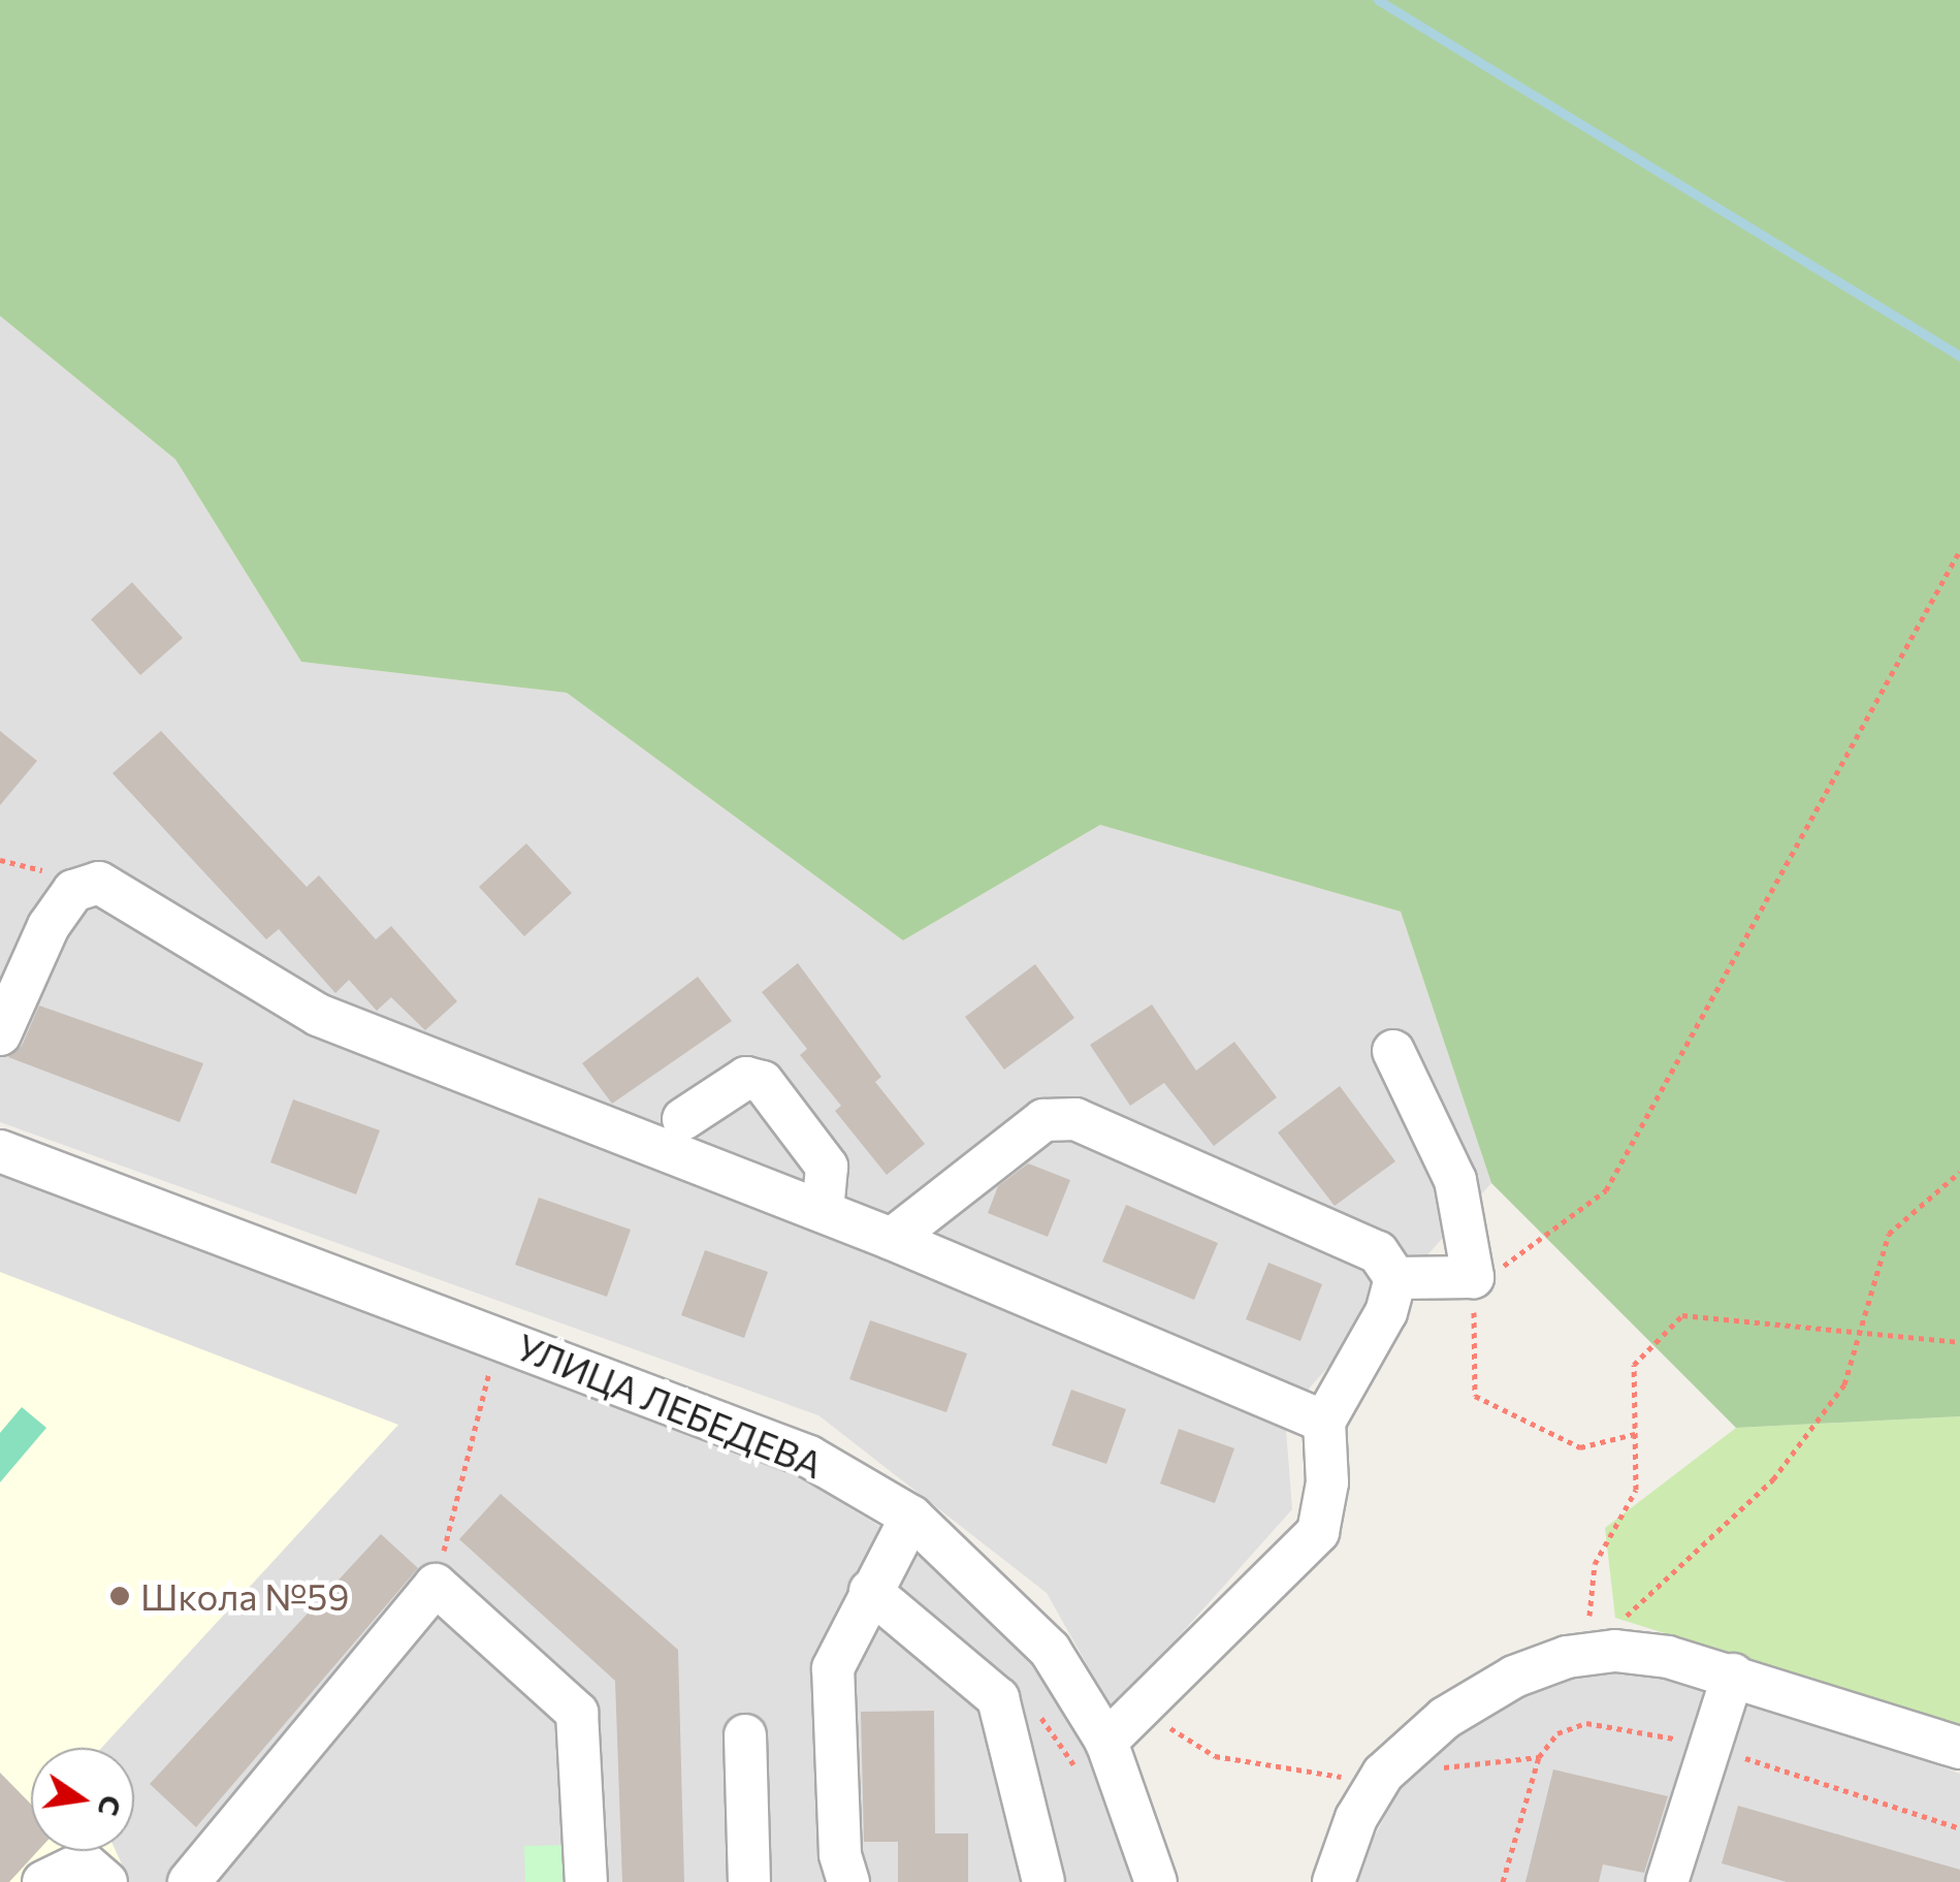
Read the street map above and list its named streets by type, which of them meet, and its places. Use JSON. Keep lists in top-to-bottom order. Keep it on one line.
{"streets":{"street":["УЛИЦА ЛЕБЕДЕВА"]},"places":["Школа №59"],"north":"right"}
